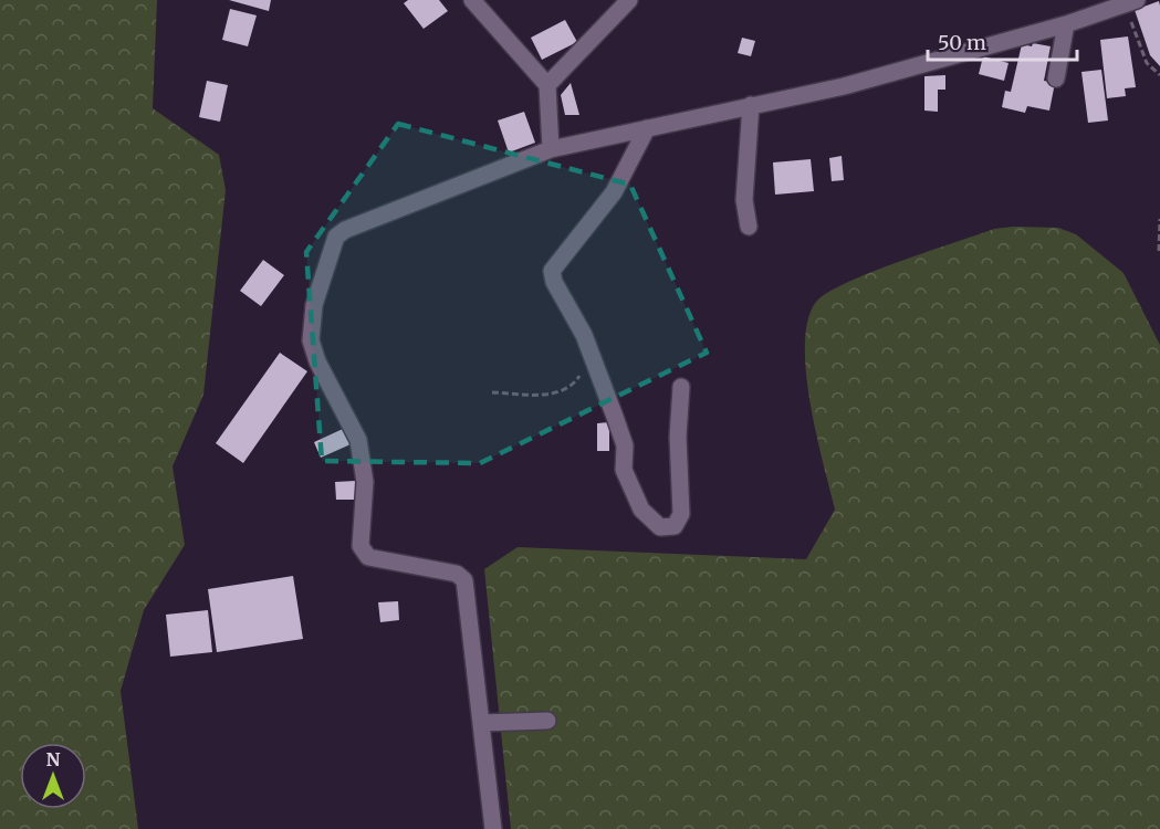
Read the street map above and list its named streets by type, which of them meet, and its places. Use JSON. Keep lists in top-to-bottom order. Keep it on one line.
{"scale_bar":"50 m","north":"top"}
